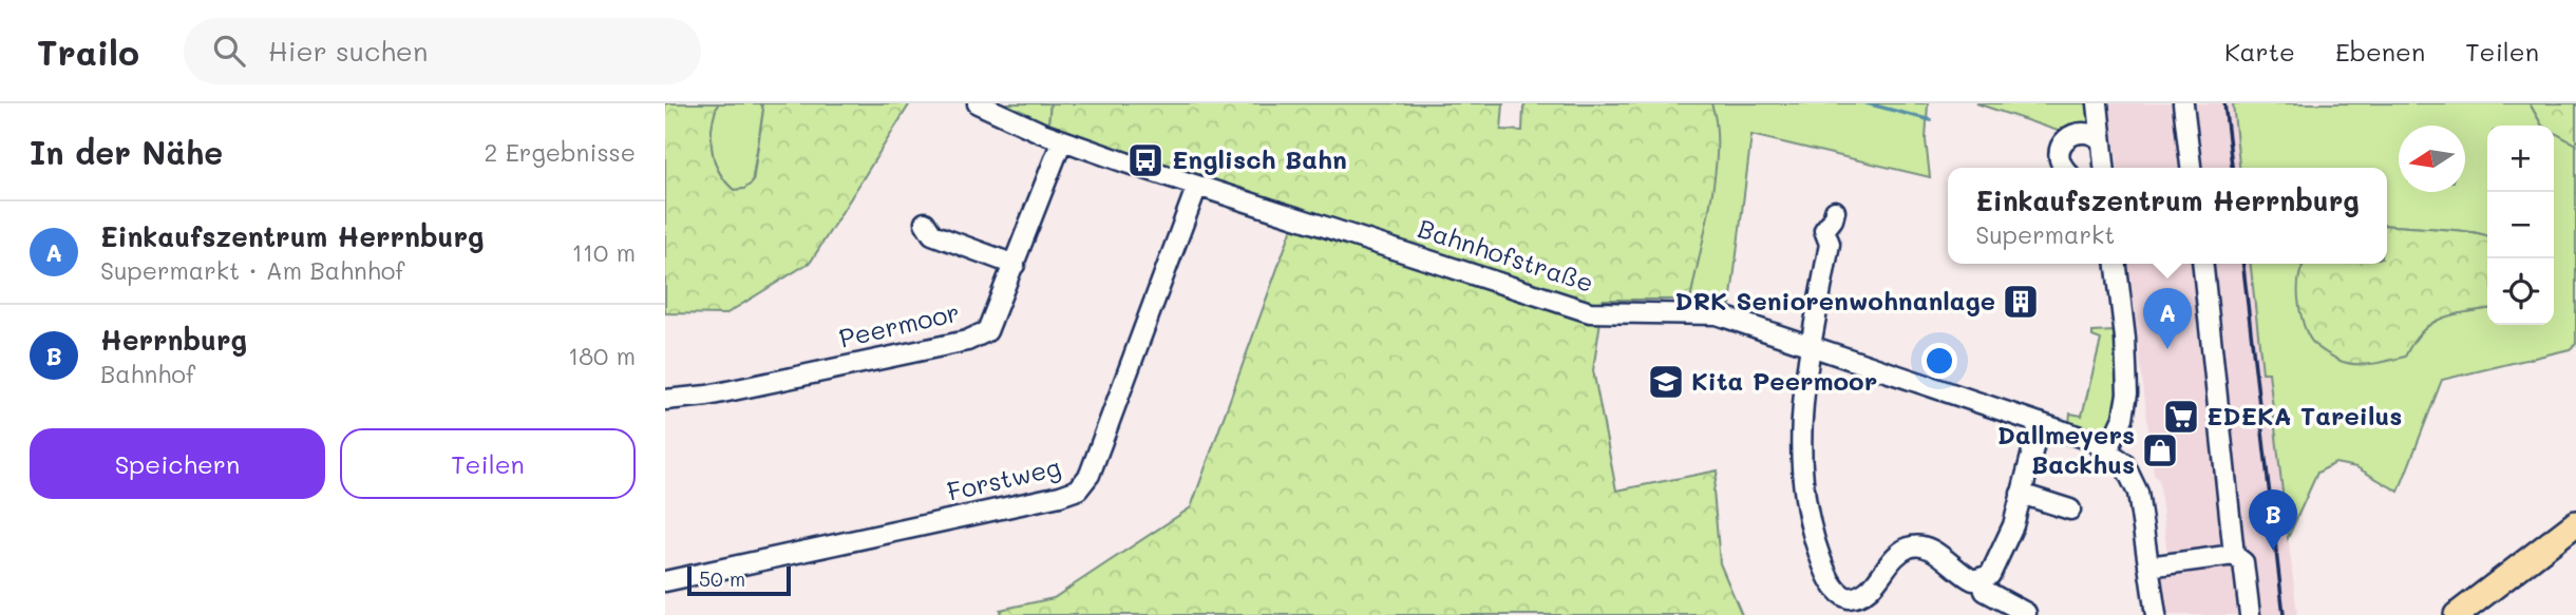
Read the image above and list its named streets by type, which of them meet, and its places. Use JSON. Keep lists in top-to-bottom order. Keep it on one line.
{"streets":{"street":["Bahnhofstraße","Peermoor","Forstweg"]},"crossings":[["Bahnhofstraße","Peermoor"],["Bahnhofstraße","Forstweg"]],"places":{"bus stop":["Englisch Bahn"],"building":["DRK Seniorenwohnanlage"],"school or university":["Kita Peermoor"],"supermarket":["EDEKA Tareilus"],"shop":["Dallmeyers Backhus"]},"scale_bar":"50 m","north":"left","page":{"header":"Trailo","search":"Hier suchen","nav":["Karte","Ebenen","Teilen"],"heading":["In der Nähe","2 Ergebnisse"],"map_buttons":["+","−"],"popup":["Einkaufszentrum Herrnburg","Supermarkt"],"list":[{"mark":"A","name":"Einkaufszentrum Herrnburg","note":"Supermarkt · Am Bahnhof","value":"110 m"},{"mark":"B","name":"Herrnburg","note":"Bahnhof","value":"180 m"}],"pins":["A","B"],"buttons":["Speichern","Teilen"],"scale":"50 m"}}
